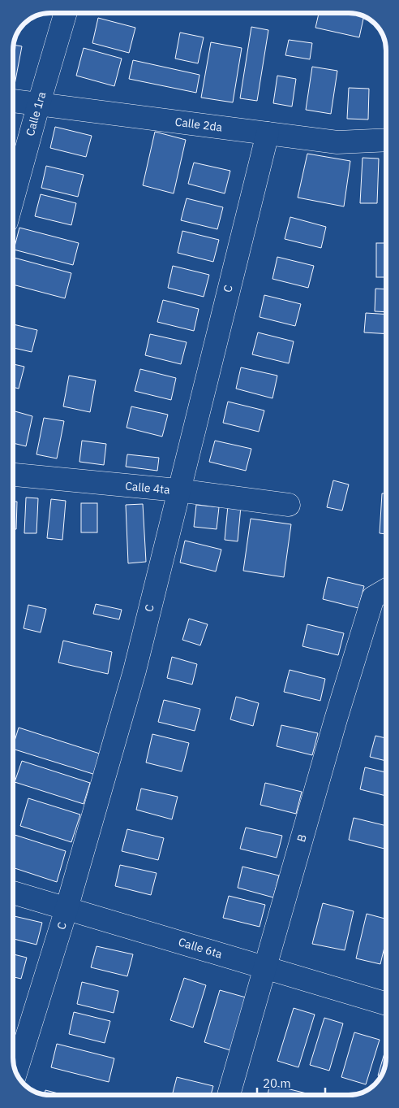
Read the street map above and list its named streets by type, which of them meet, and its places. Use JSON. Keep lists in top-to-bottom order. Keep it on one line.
{"streets":{"street":["Calle 1ra","Calle 2da","C","Calle 4ta","B","Calle 6ta"]},"crossings":[["Calle 1ra","Calle 2da"],["Calle 2da","C"],["C","Calle 4ta"],["C","Calle 6ta"],["B","Calle 6ta"]],"scale_bar":"20 m"}
